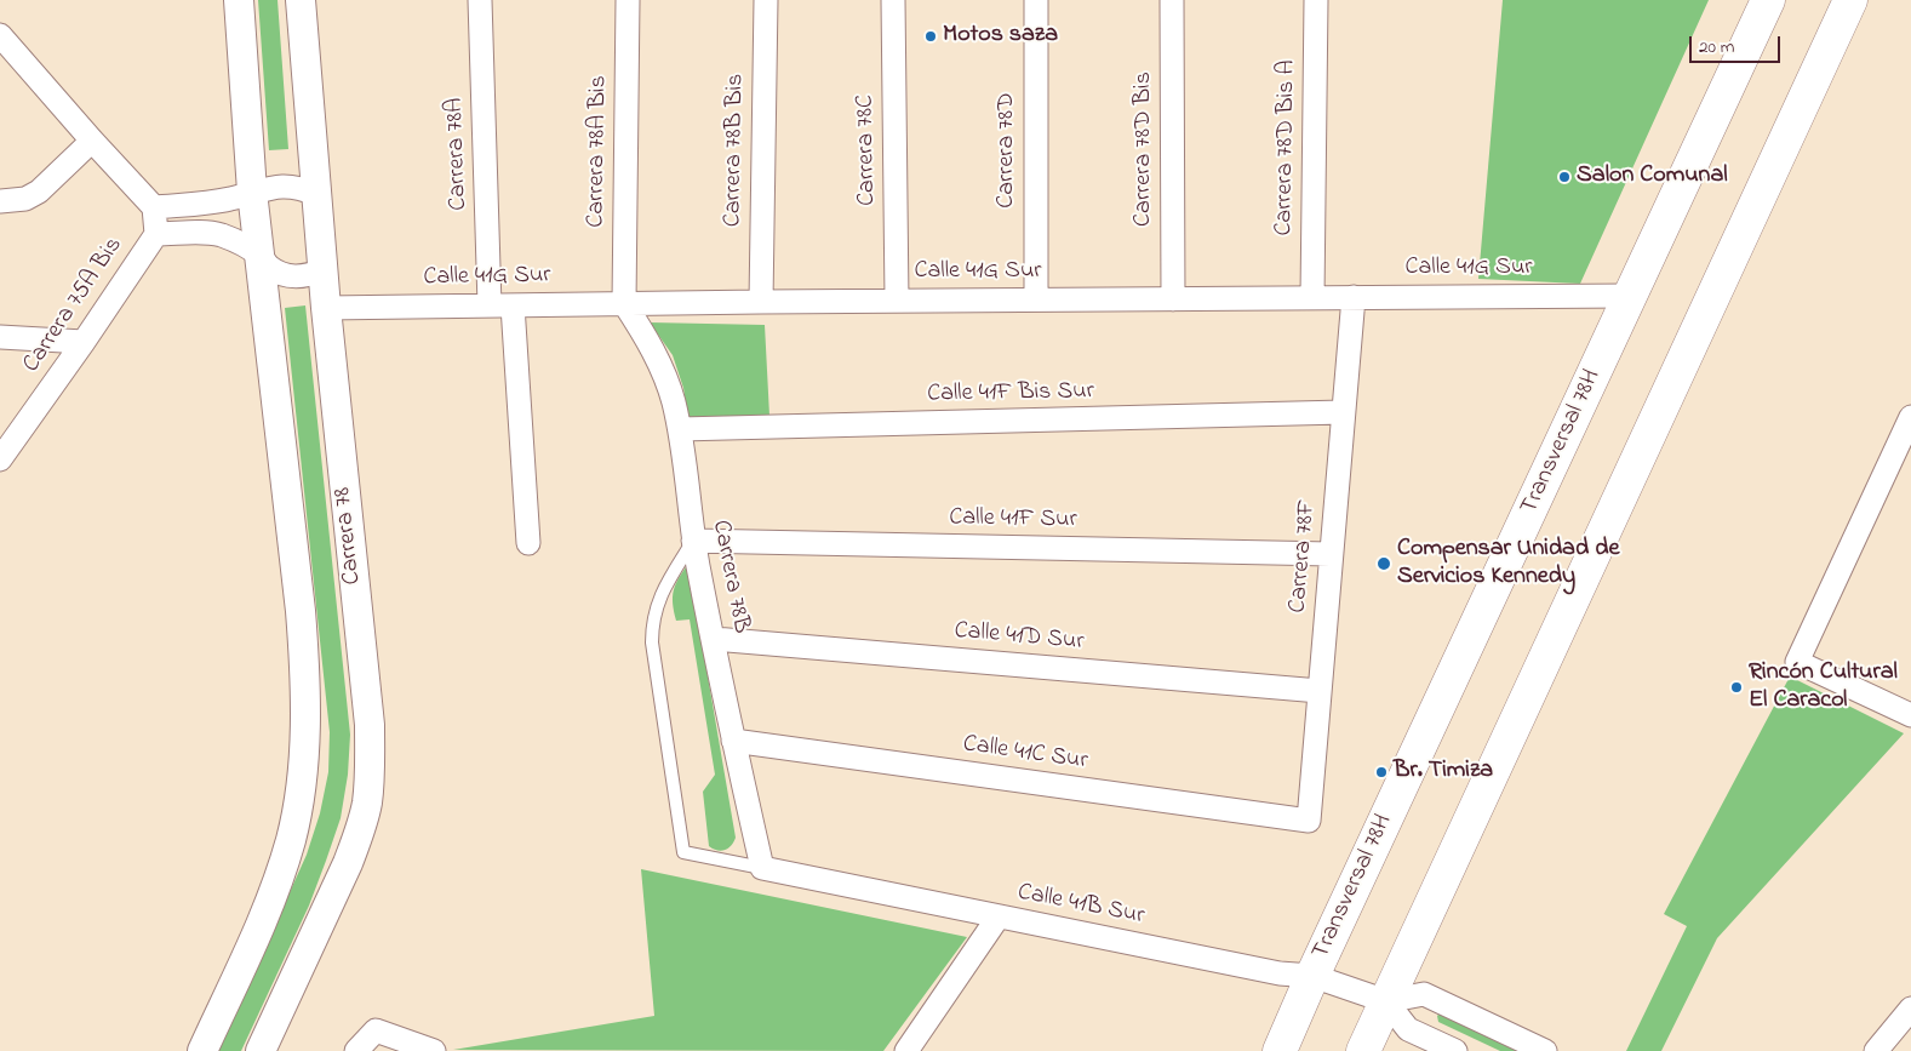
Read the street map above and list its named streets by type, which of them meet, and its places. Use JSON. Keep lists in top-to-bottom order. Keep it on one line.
{"streets":{"main road":["Transversal 78H"],"street":["Carrera 78D Bis A","Carrera 78D Bis","Carrera 78B Bis","Carrera 78C","Carrera 78D","Carrera 78A Bis","Carrera 78A","Calle 41G Sur","Carrera 75A Bis","Calle 41F Bis Sur","Calle 41F Sur","Carrera 78","Carrera 78F","Carrera 78B","Calle 41D Sur","Calle 41C Sur","Calle 41B Sur"]},"crossings":[["Carrera 78D Bis A","Calle 41G Sur"],["Carrera 78D Bis","Calle 41G Sur"],["Carrera 78B Bis","Calle 41G Sur"],["Carrera 78C","Calle 41G Sur"],["Carrera 78D","Calle 41G Sur"],["Carrera 78A Bis","Calle 41G Sur"],["Carrera 78A Bis","Carrera 78B"],["Carrera 78A","Calle 41G Sur"],["Calle 41G Sur","Transversal 78H"],["Calle 41G Sur","Carrera 78"],["Calle 41G Sur","Carrera 78F"],["Calle 41G Sur","Carrera 78B"],["Calle 41F Bis Sur","Carrera 78F"],["Calle 41F Bis Sur","Carrera 78B"],["Transversal 78H","Calle 41B Sur"],["Calle 41F Sur","Carrera 78F"],["Calle 41F Sur","Carrera 78B"],["Carrera 78F","Calle 41D Sur"],["Carrera 78F","Calle 41C Sur"],["Carrera 78B","Calle 41D Sur"],["Carrera 78B","Calle 41C Sur"],["Carrera 78B","Calle 41B Sur"]],"places":["Motos saza","Salon Comunal","Compensar Unidad de Servicios Kennedy","Rincón Cultural El Caracol","Br. Timiza"],"scale_bar":"20 m"}
